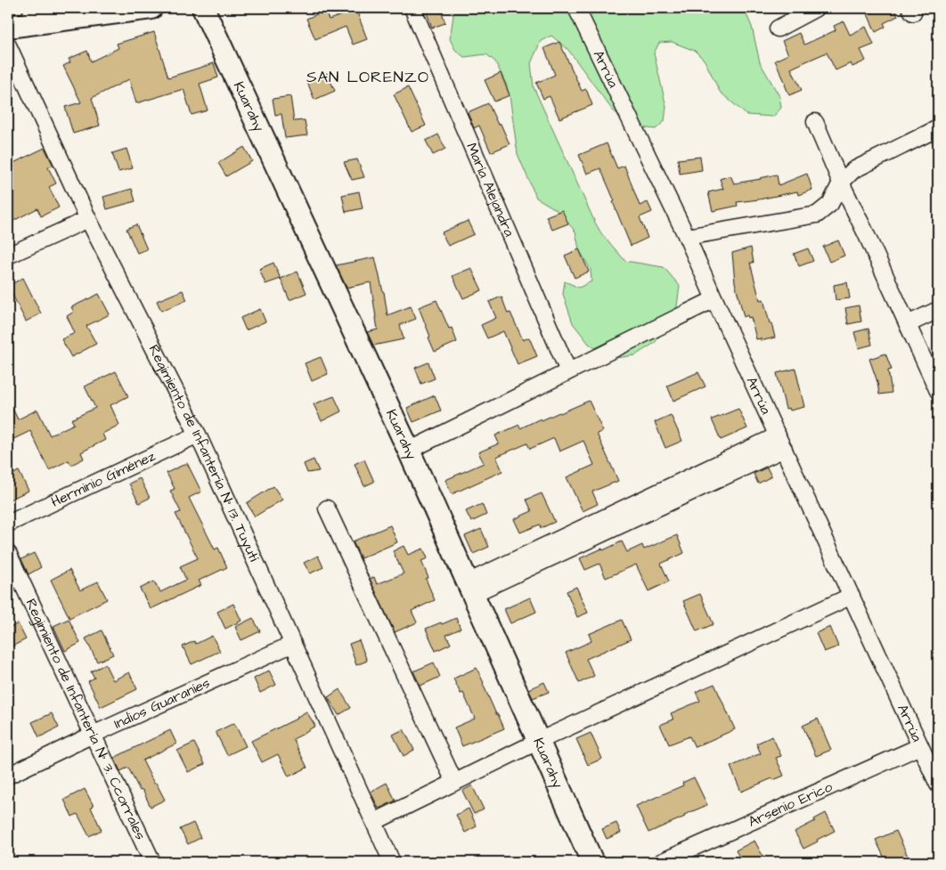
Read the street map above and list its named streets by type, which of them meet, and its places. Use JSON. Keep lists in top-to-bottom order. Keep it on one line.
{"streets":{"street":["Arrúa","Kuarahy","María Alejandra","Regimiento de Infantería N° 13. Tuyutí","Herminio Giménez","Indios Guaraníes","Regimiento de Infantería N° 3. Ccorrales","Arsenio Erico"]},"crossings":[["Arrúa","Arsenio Erico"],["Regimiento de Infantería N° 13. Tuyutí","Herminio Giménez"],["Regimiento de Infantería N° 13. Tuyutí","Indios Guaraníes"],["Indios Guaraníes","Regimiento de Infantería N° 3. Ccorrales"]],"districts":["SAN LORENZO"]}
